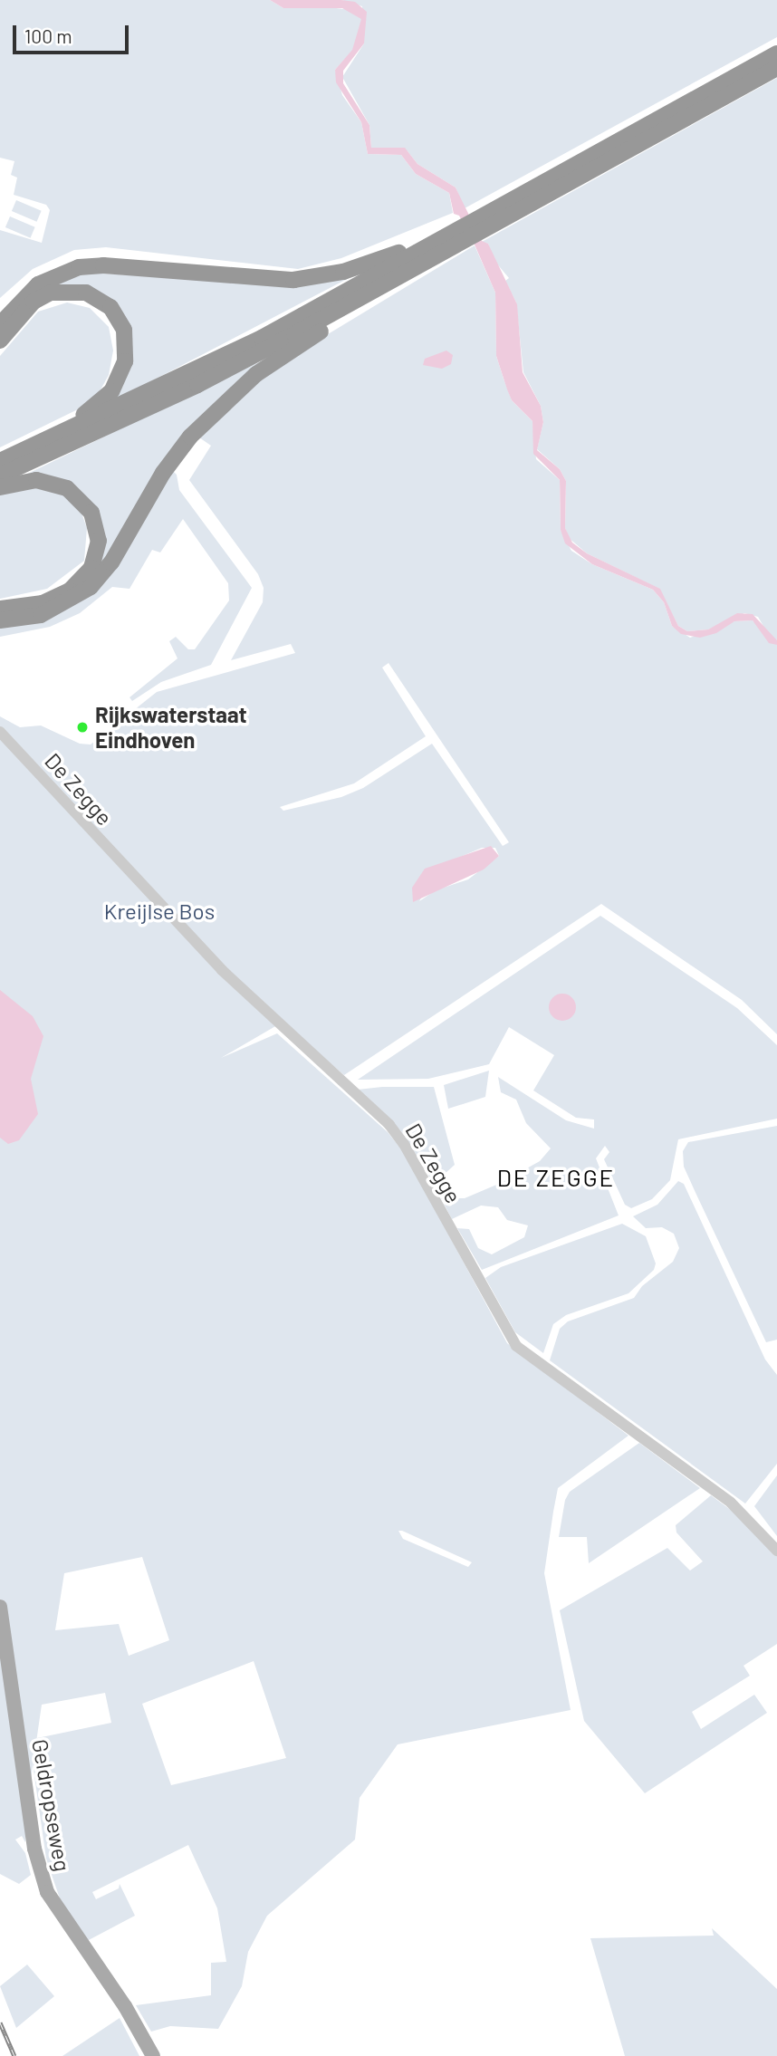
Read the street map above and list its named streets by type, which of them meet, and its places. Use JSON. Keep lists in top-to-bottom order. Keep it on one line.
{"streets":{"main road":["Geldropseweg"],"street":["De Zegge"]},"districts":["DE ZEGGE"],"parks":["Kreijlse Bos"],"places":["Rijkswaterstaat Eindhoven"],"scale_bar":"100 m"}
